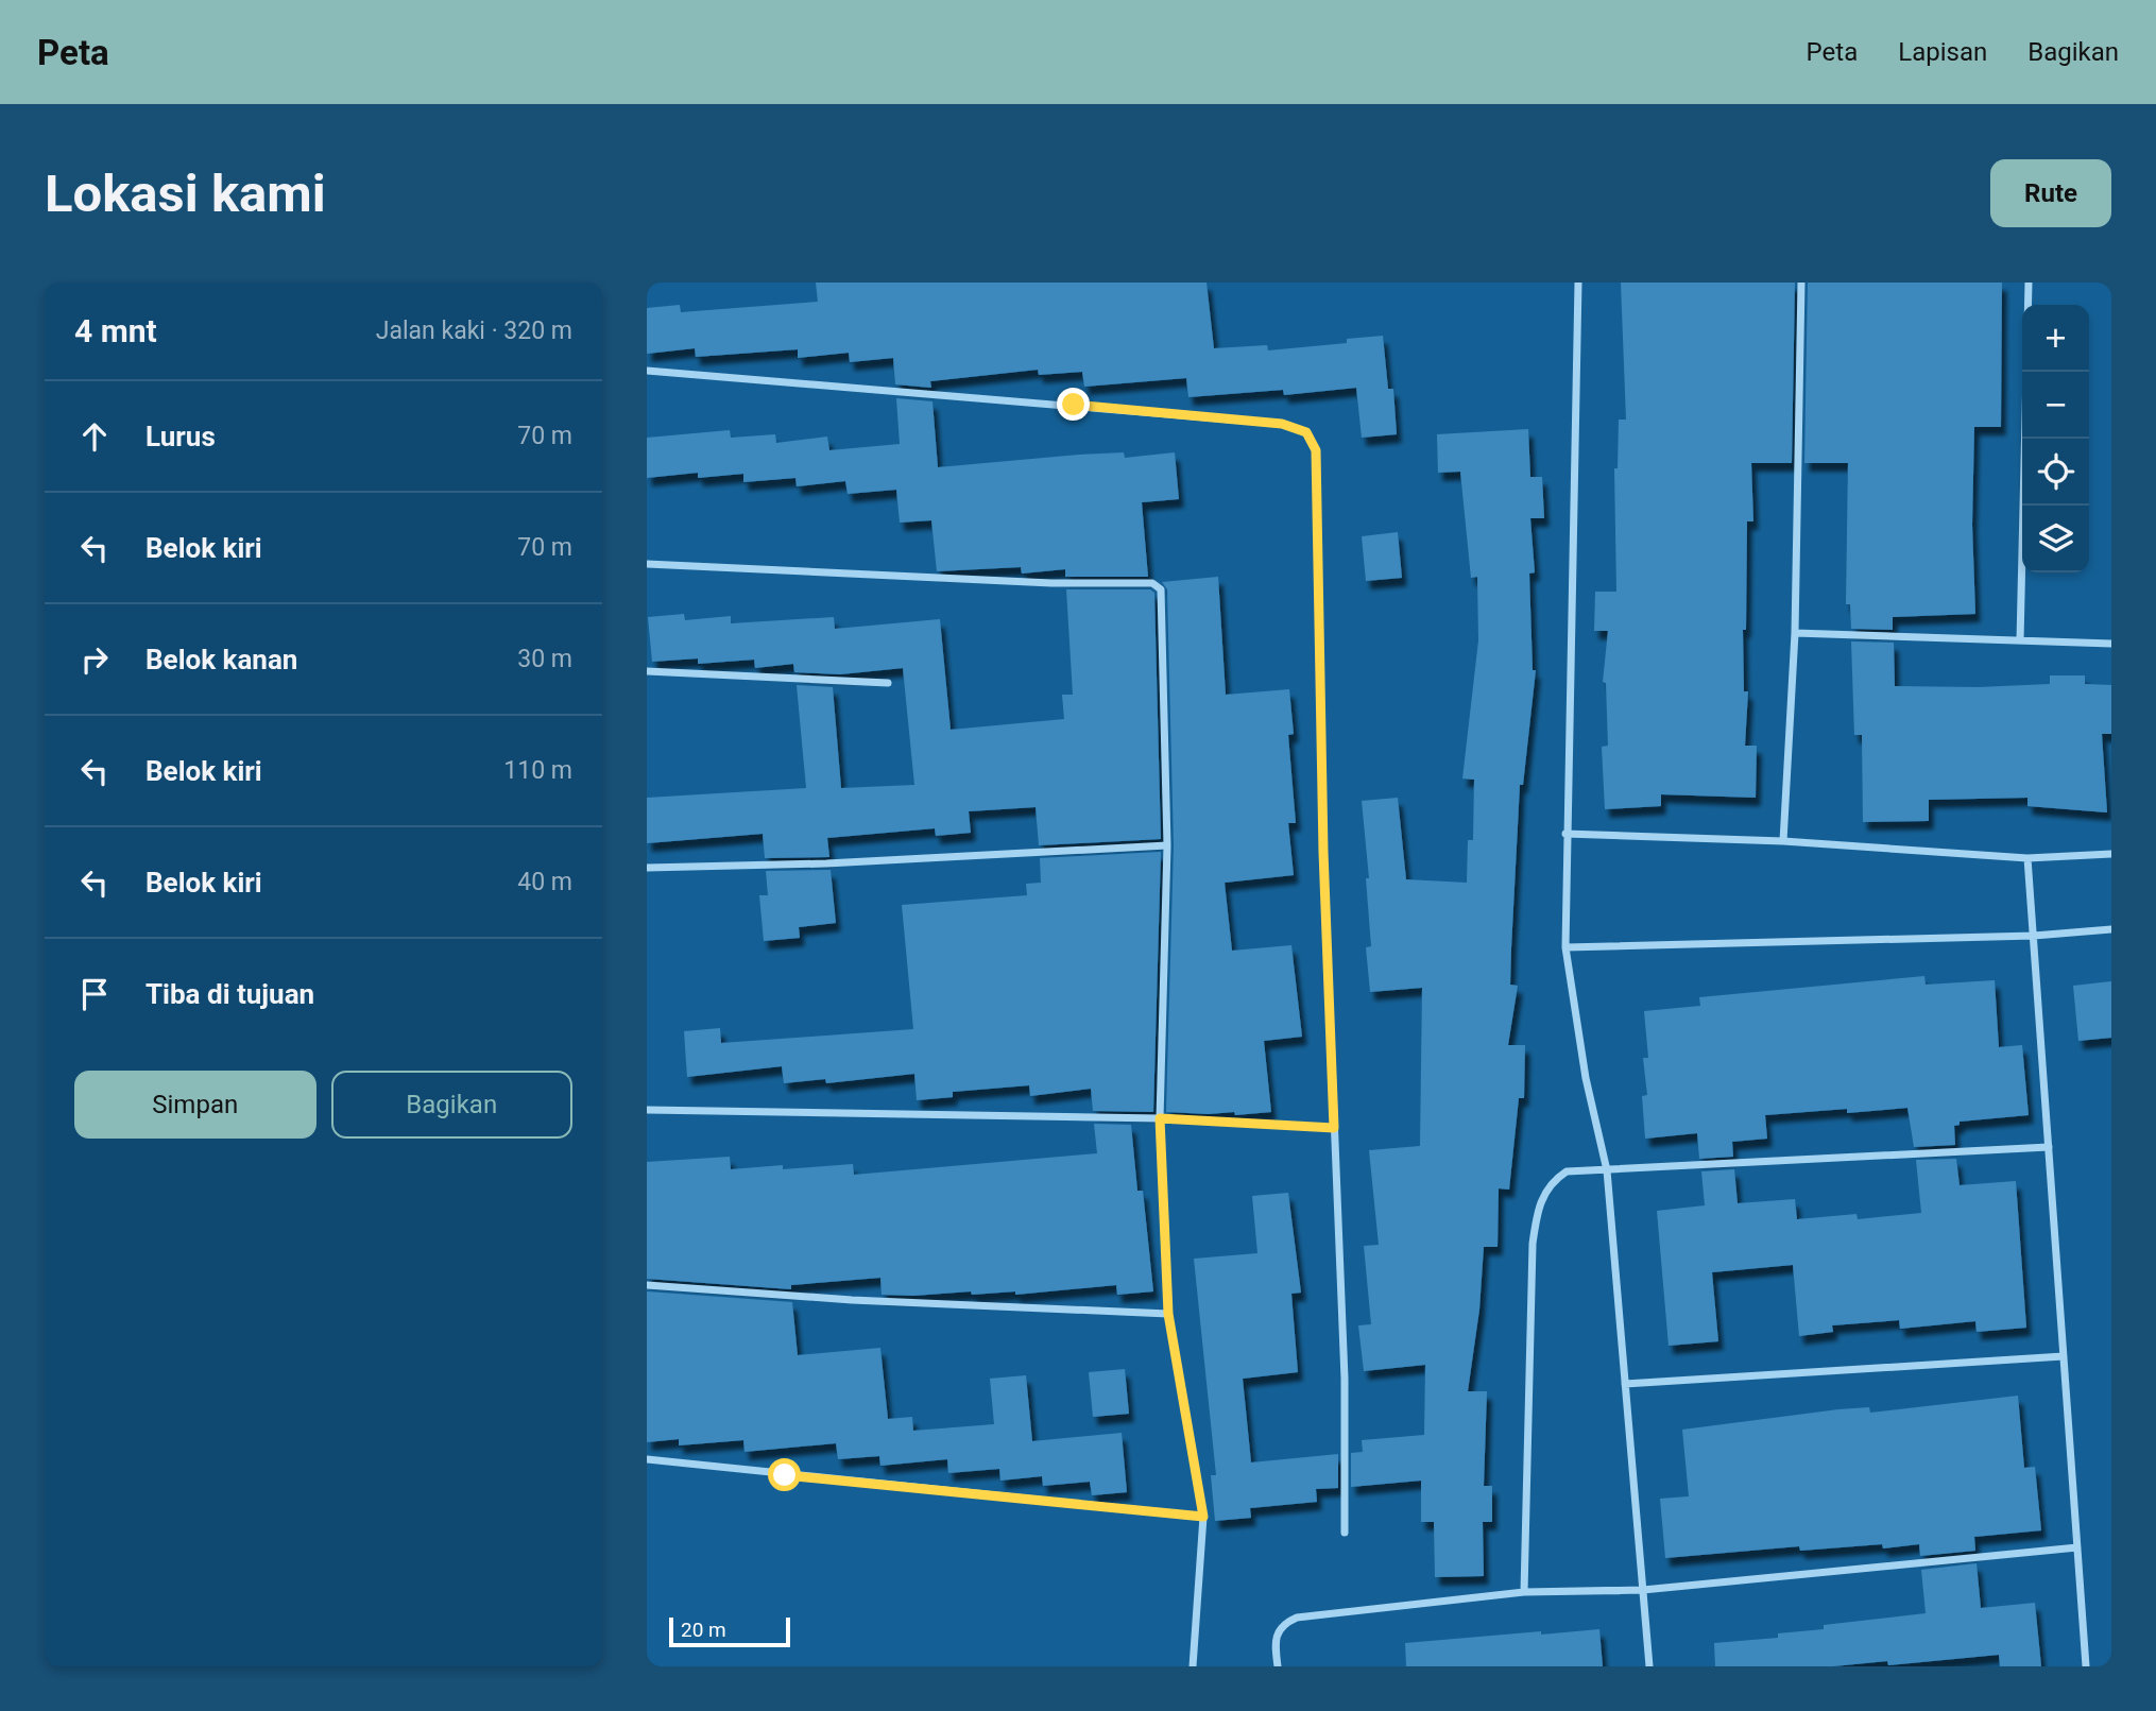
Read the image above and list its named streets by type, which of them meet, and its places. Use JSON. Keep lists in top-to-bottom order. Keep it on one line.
{"scale_bar":"20 m","page":{"header":"Peta","nav":["Peta","Lapisan","Bagikan"],"buttons":["Rute",["Simpan","Bagikan"]],"title":"Lokasi kami","heading":["4 mnt","Jalan kaki · 320 m"],"map_buttons":["+","−"],"list":[["Lurus","70 m"],["Belok kiri","70 m"],["Belok kanan","30 m"],["Belok kiri","110 m"],["Belok kiri","40 m"],"Tiba di tujuan"],"scale":"20 m"}}
